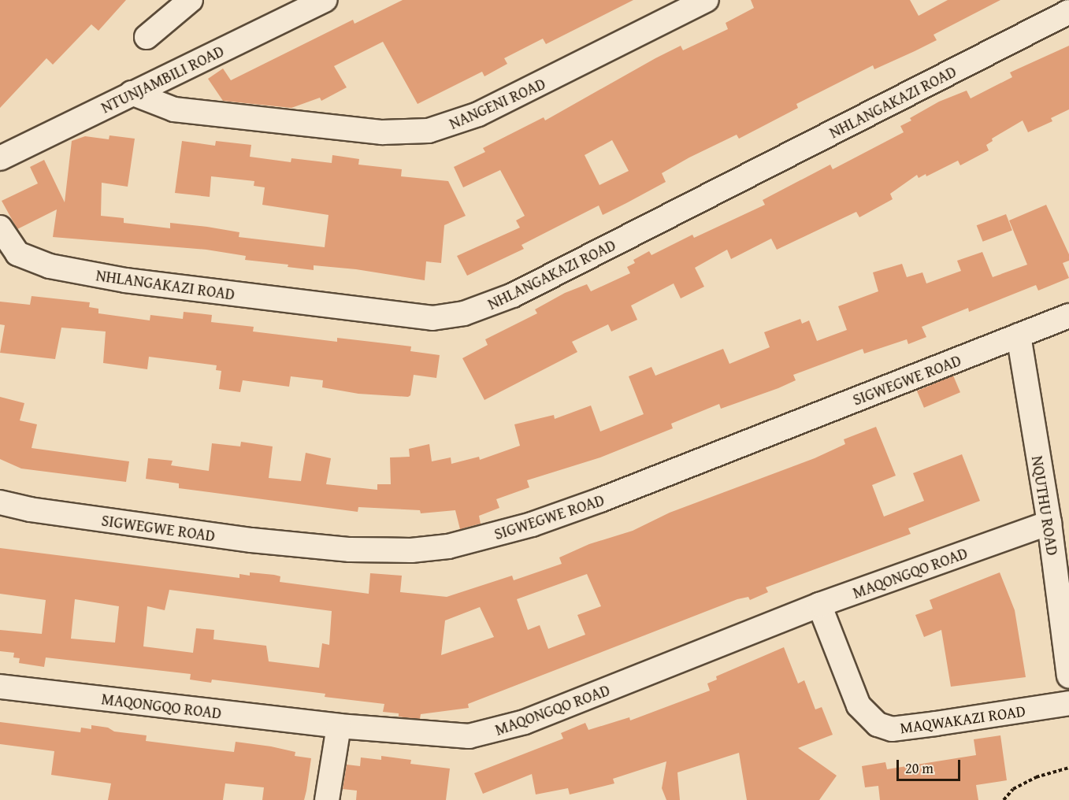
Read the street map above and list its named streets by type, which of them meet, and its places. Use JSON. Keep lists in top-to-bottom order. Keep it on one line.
{"streets":{"street":["NTUNJAMBILI ROAD","NHLANGAKAZI ROAD","NANGENI ROAD","SIGWEGWE ROAD","NQUTHU ROAD","MAQONGQO ROAD","MAQWAKAZI ROAD"]},"crossings":[["NTUNJAMBILI ROAD","NANGENI ROAD"],["SIGWEGWE ROAD","NQUTHU ROAD"],["NQUTHU ROAD","MAQONGQO ROAD"],["MAQONGQO ROAD","MAQWAKAZI ROAD"]],"scale_bar":"20 m"}
